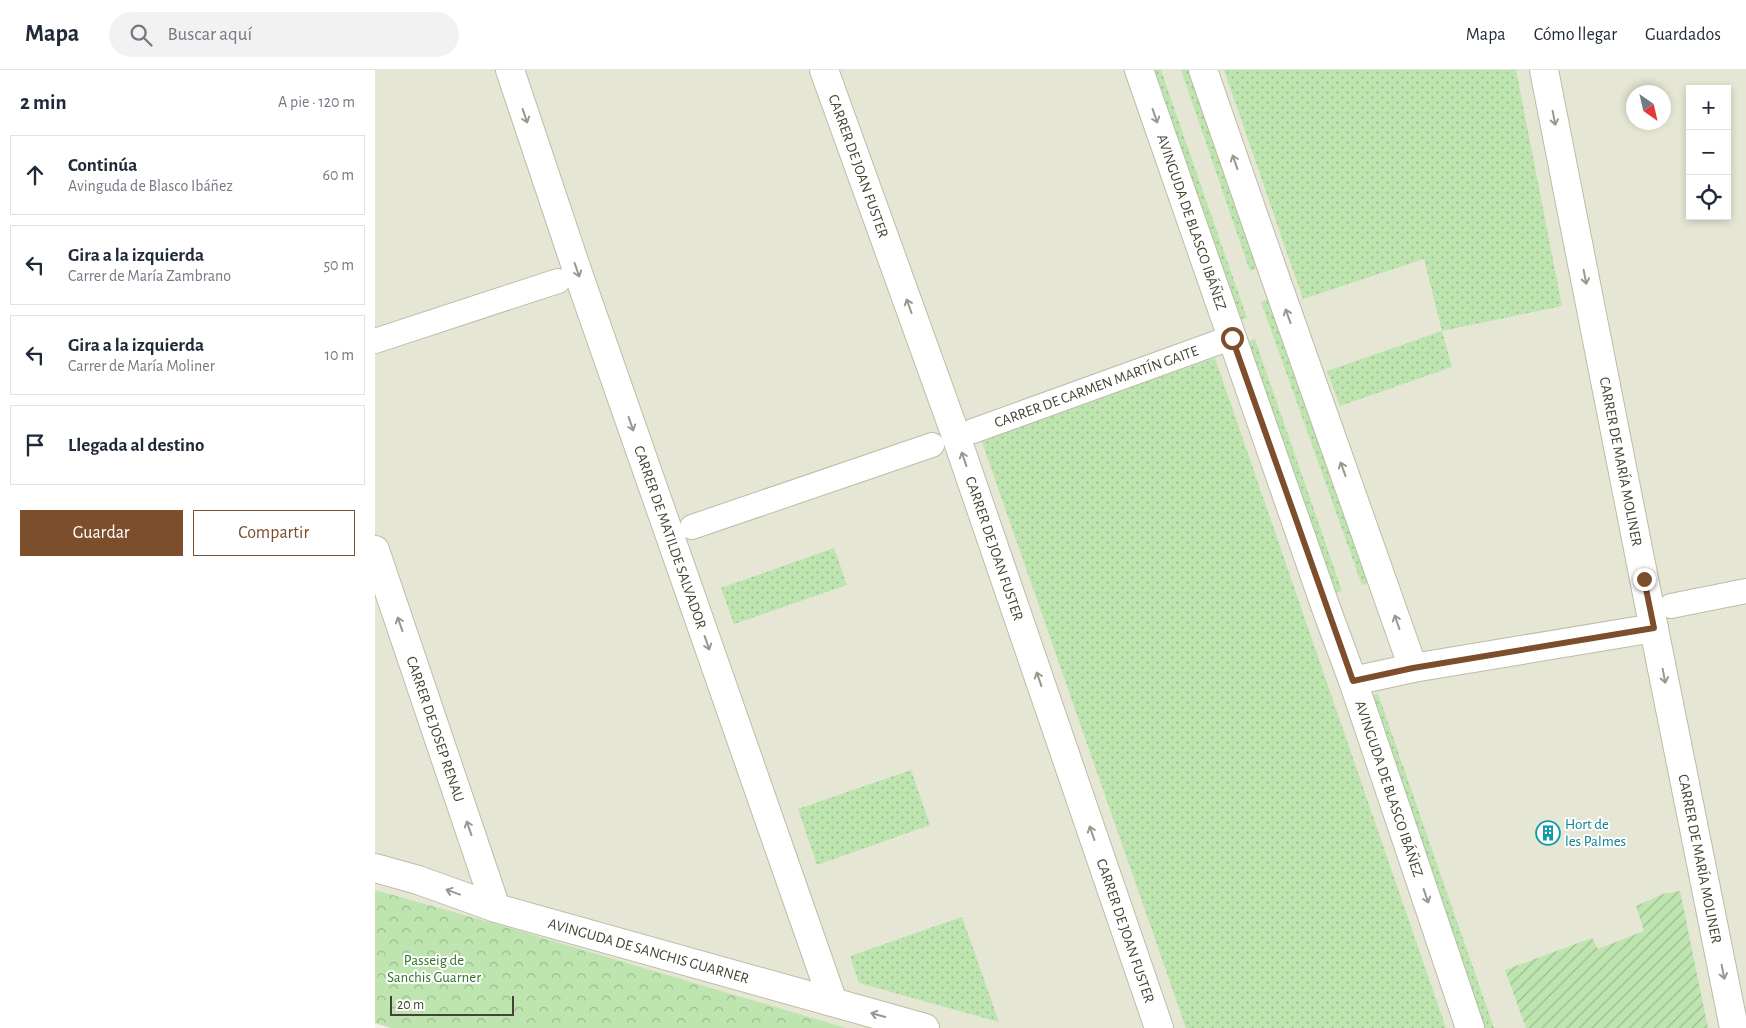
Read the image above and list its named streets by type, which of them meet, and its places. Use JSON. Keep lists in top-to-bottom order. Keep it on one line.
{"streets":{"street":["CARRER DE JOAN FUSTER","AVINGUDA DE BLASCO IBÁÑEZ","CARRER DE CARMEN MARTÍN GAITE","CARRER DE MARÍA MOLINER","CARRER DE MATILDE SALVADOR","CARRER DE JOSEP RENAU","AVINGUDA DE SANCHIS GUARNER"]},"crossings":[["CARRER DE MATILDE SALVADOR","AVINGUDA DE SANCHIS GUARNER"],["CARRER DE JOSEP RENAU","AVINGUDA DE SANCHIS GUARNER"]],"one_way":["CARRER DE JOAN FUSTER","CARRER DE MARÍA MOLINER","CARRER DE MATILDE SALVADOR","CARRER DE JOSEP RENAU","AVINGUDA DE SANCHIS GUARNER"],"parks":["Passeig de Sanchis Guarner"],"places":{"building":["Hort de les Palmes"]},"scale_bar":"20 m","north":"bottom right","page":{"header":"Mapa","search":"Buscar aquí","nav":["Mapa","Cómo llegar","Guardados"],"heading":["2 min","A pie · 120 m"],"map_buttons":["+","−"],"list":[["Continúa","Avinguda de Blasco Ibáñez","60 m"],["Gira a la izquierda","Carrer de María Zambrano","50 m"],["Gira a la izquierda","Carrer de María Moliner","10 m"],"Llegada al destino"],"buttons":["Guardar","Compartir"],"scale":"20 m"}}
